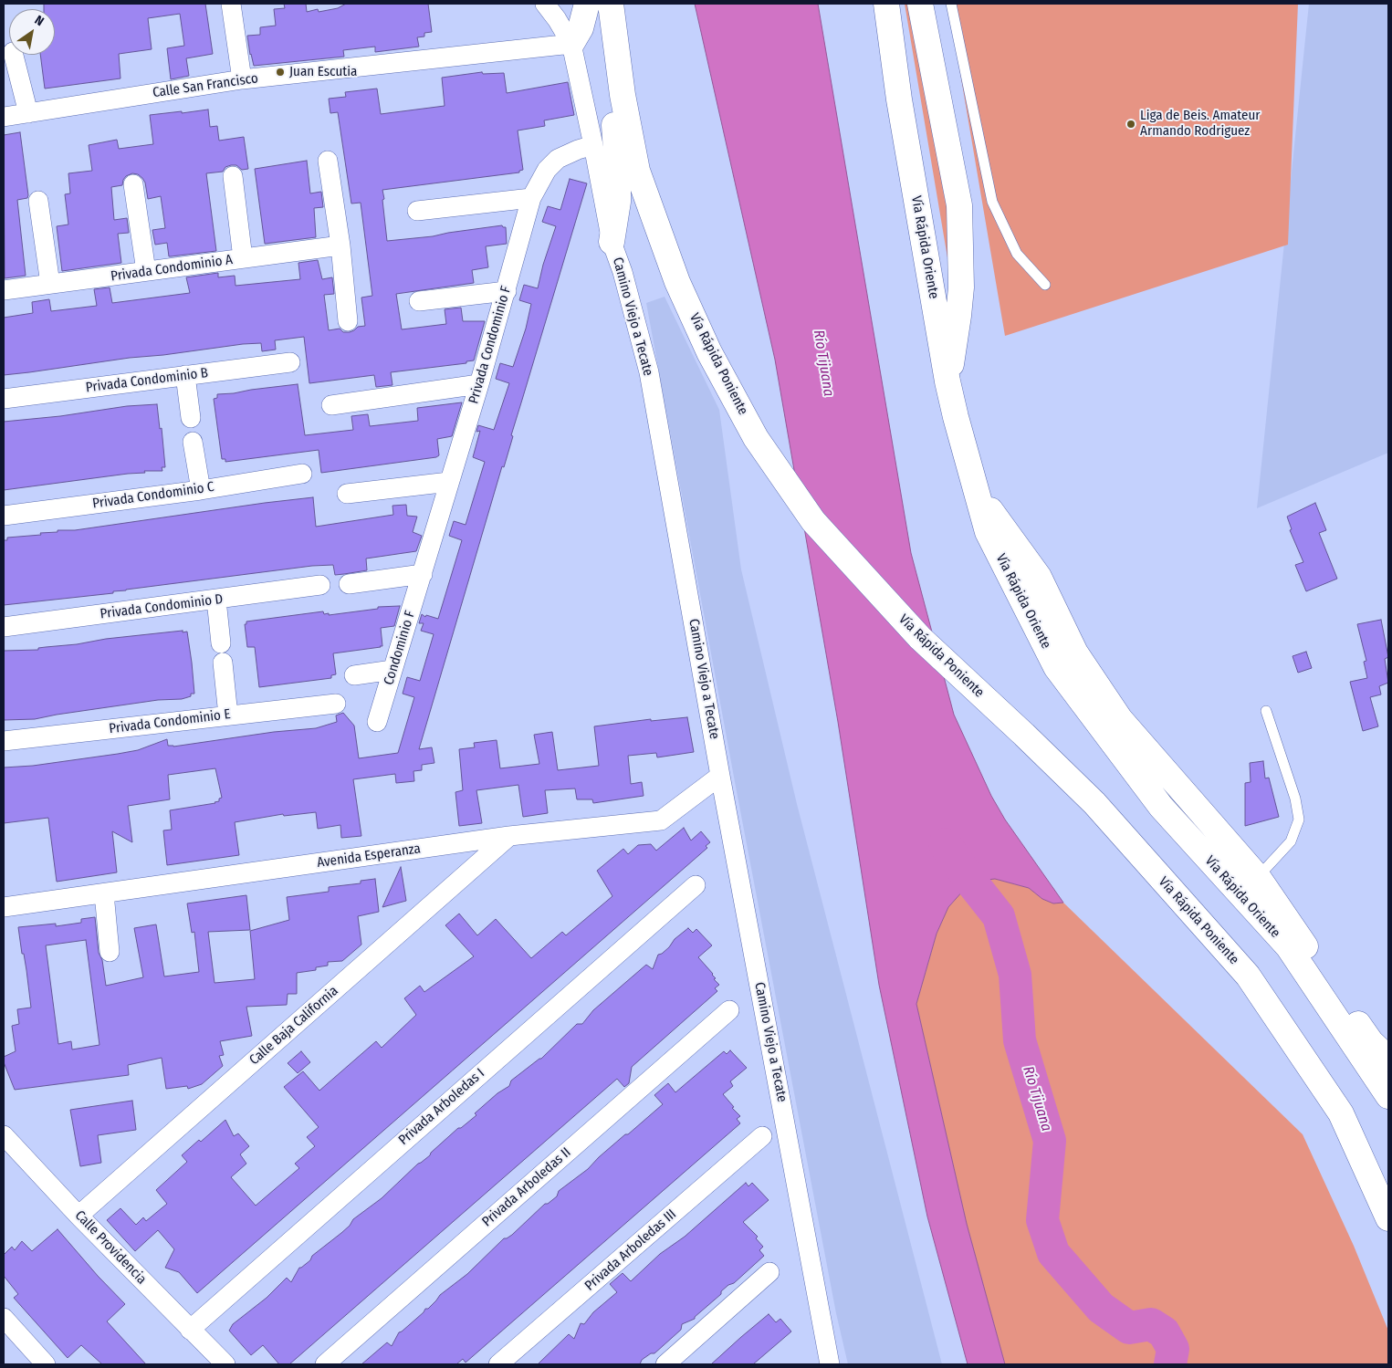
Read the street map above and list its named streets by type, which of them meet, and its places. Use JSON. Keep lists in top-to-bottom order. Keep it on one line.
{"streets":{"highway":["Vía Rápida Oriente","Vía Rápida Poniente"],"street":["Calle San Francisco","Privada Condominio A","Camino Viejo a Tecate","Privada Condominio F","Privada Condominio B","Privada Condominio C","Privada Condominio D","Condominio F","Privada Condominio E","Avenida Esperanza","Calle Baja California","Privada Arboledas I","Privada Arboledas II","Calle Providencia","Privada Arboledas III"]},"crossings":[["Calle San Francisco","Camino Viejo a Tecate"],["Camino Viejo a Tecate","Privada Condominio F"],["Camino Viejo a Tecate","Avenida Esperanza"],["Privada Condominio F","Condominio F"],["Avenida Esperanza","Calle Baja California"],["Calle Baja California","Calle Providencia"],["Privada Arboledas I","Calle Providencia"]],"water":["Río Tijuana"],"places":["Juan Escutia","Liga de Beis. Amateur Armando Rodriguez"],"north":"top right"}
